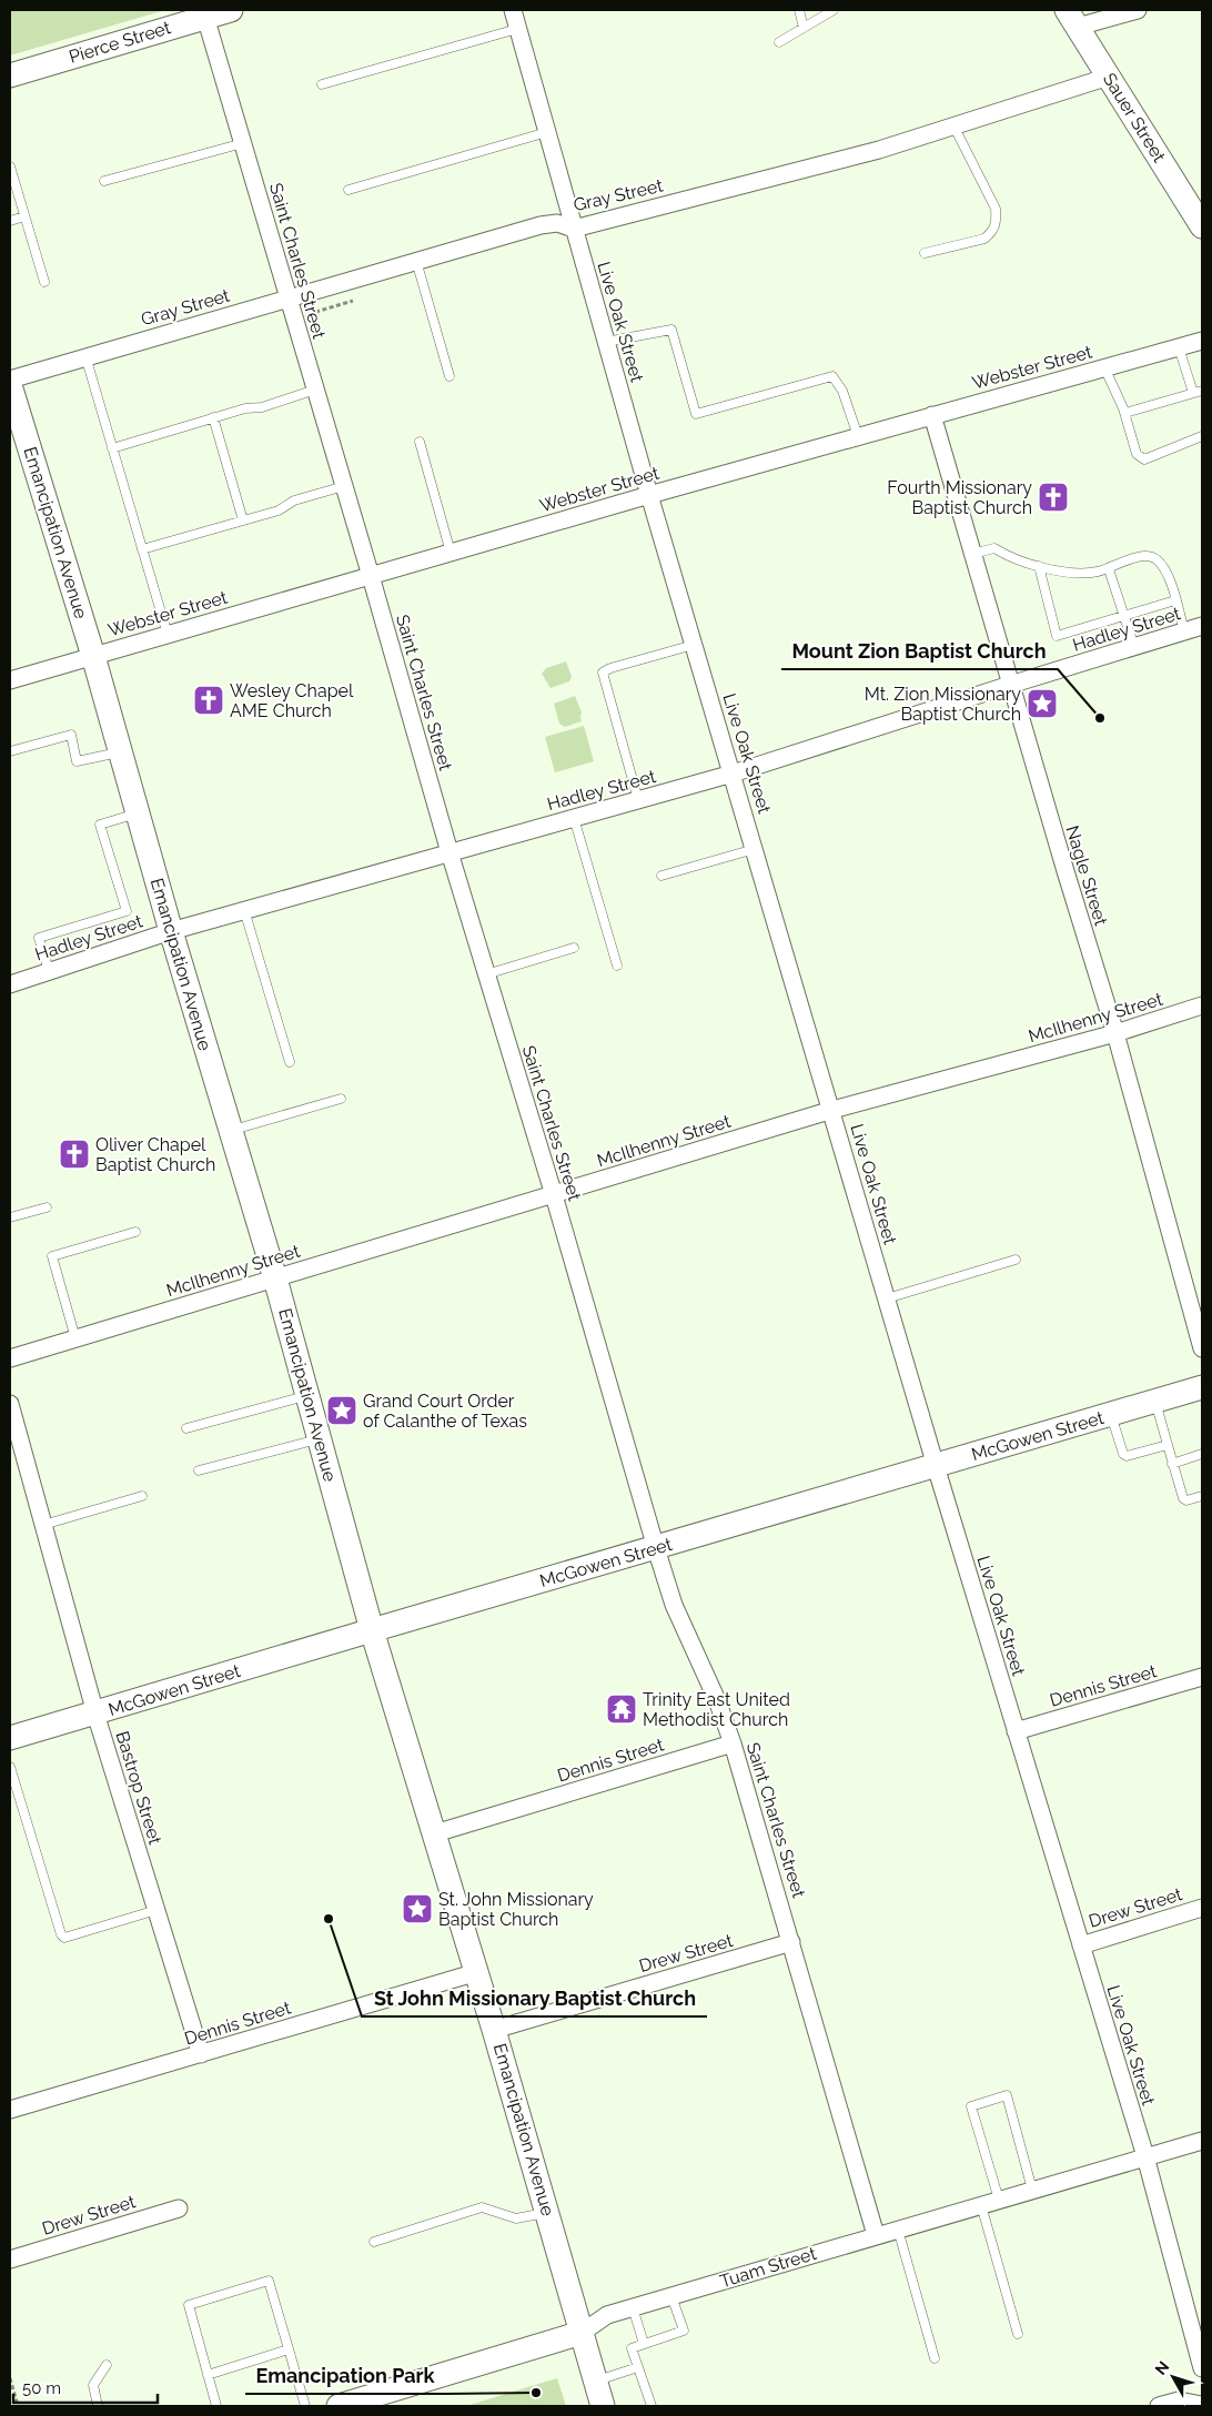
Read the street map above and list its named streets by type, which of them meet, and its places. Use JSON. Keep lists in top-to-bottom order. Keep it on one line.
{"streets":{"main road":["Pierce Street","Sauer Street","Emancipation Avenue","McGowen Street","Tuam Street"],"street":["Gray Street","Saint Charles Street","Live Oak Street","Webster Street","Hadley Street","Nagle Street","McIlhenny Street","Dennis Street","Bastrop Street","Drew Street"]},"crossings":[["Pierce Street","Saint Charles Street"],["Sauer Street","Gray Street"],["Gray Street","Saint Charles Street"],["Gray Street","Live Oak Street"],["Saint Charles Street","Webster Street"],["Saint Charles Street","Hadley Street"],["Saint Charles Street","McIlhenny Street"],["Saint Charles Street","McGowen Street"],["Saint Charles Street","Dennis Street"],["Saint Charles Street","Drew Street"],["Saint Charles Street","Tuam Street"],["Live Oak Street","Webster Street"],["Live Oak Street","Hadley Street"],["Live Oak Street","McIlhenny Street"],["Live Oak Street","McGowen Street"],["Live Oak Street","Dennis Street"],["Live Oak Street","Drew Street"],["Live Oak Street","Tuam Street"],["Webster Street","Emancipation Avenue"],["Webster Street","Nagle Street"],["Emancipation Avenue","Hadley Street"],["Emancipation Avenue","McIlhenny Street"],["Emancipation Avenue","McGowen Street"],["Emancipation Avenue","Dennis Street"],["Emancipation Avenue","Drew Street"],["Emancipation Avenue","Tuam Street"],["Hadley Street","Nagle Street"],["Nagle Street","McIlhenny Street"],["McGowen Street","Bastrop Street"],["Dennis Street","Bastrop Street"]],"places":{"church":["Fourth Missionary Baptist Church","Wesley Chapel AME Church","Oliver Chapel Baptist Church"],"place":["Mt. Zion Missionary Baptist Church","Grand Court Order of Calanthe of Texas","St. John Missionary Baptist Church"],"other":["Mount Zion Baptist Church","St John Missionary Baptist Church","Emancipation Park"],"temple":["Trinity East United Methodist Church"]},"scale_bar":"50 m","north":"top left"}
